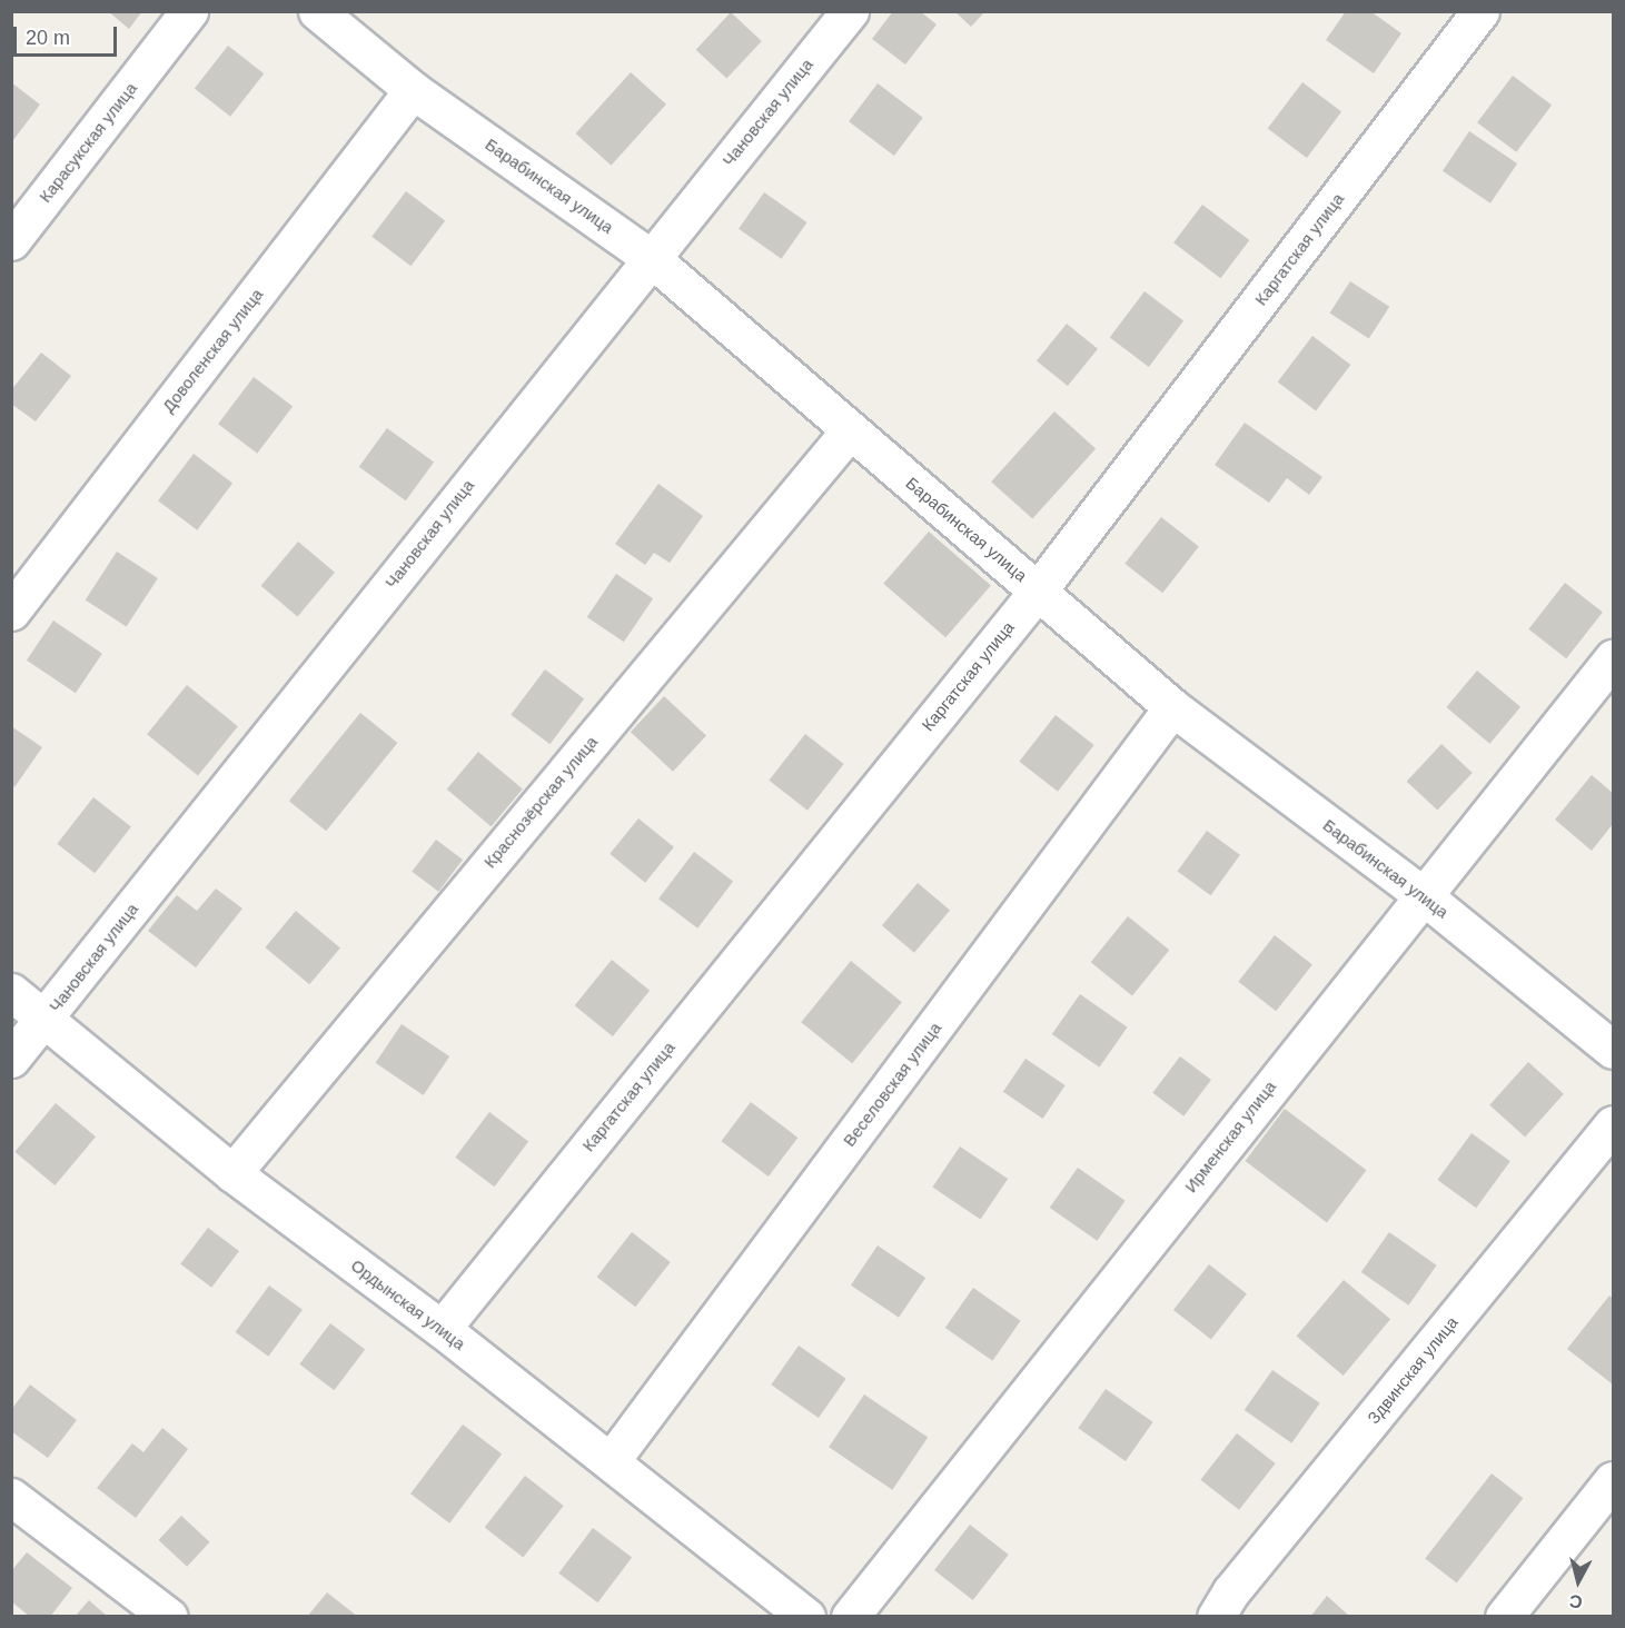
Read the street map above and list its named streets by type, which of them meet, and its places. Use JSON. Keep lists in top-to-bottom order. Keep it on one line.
{"streets":{"street":["Чановская улица","Карасукская улица","Барабинская улица","Каргатская улица","Доволенская улица","Краснозёрская улица","Веселовская улица","Ирменская улица","Ордынская улица","Здвинская улица"]},"crossings":[["Чановская улица","Барабинская улица"],["Чановская улица","Ордынская улица"],["Барабинская улица","Каргатская улица"],["Барабинская улица","Доволенская улица"],["Барабинская улица","Краснозёрская улица"],["Барабинская улица","Веселовская улица"],["Барабинская улица","Ирменская улица"],["Каргатская улица","Ордынская улица"],["Краснозёрская улица","Ордынская улица"],["Веселовская улица","Ордынская улица"]],"scale_bar":"20 m","north":"bottom"}
